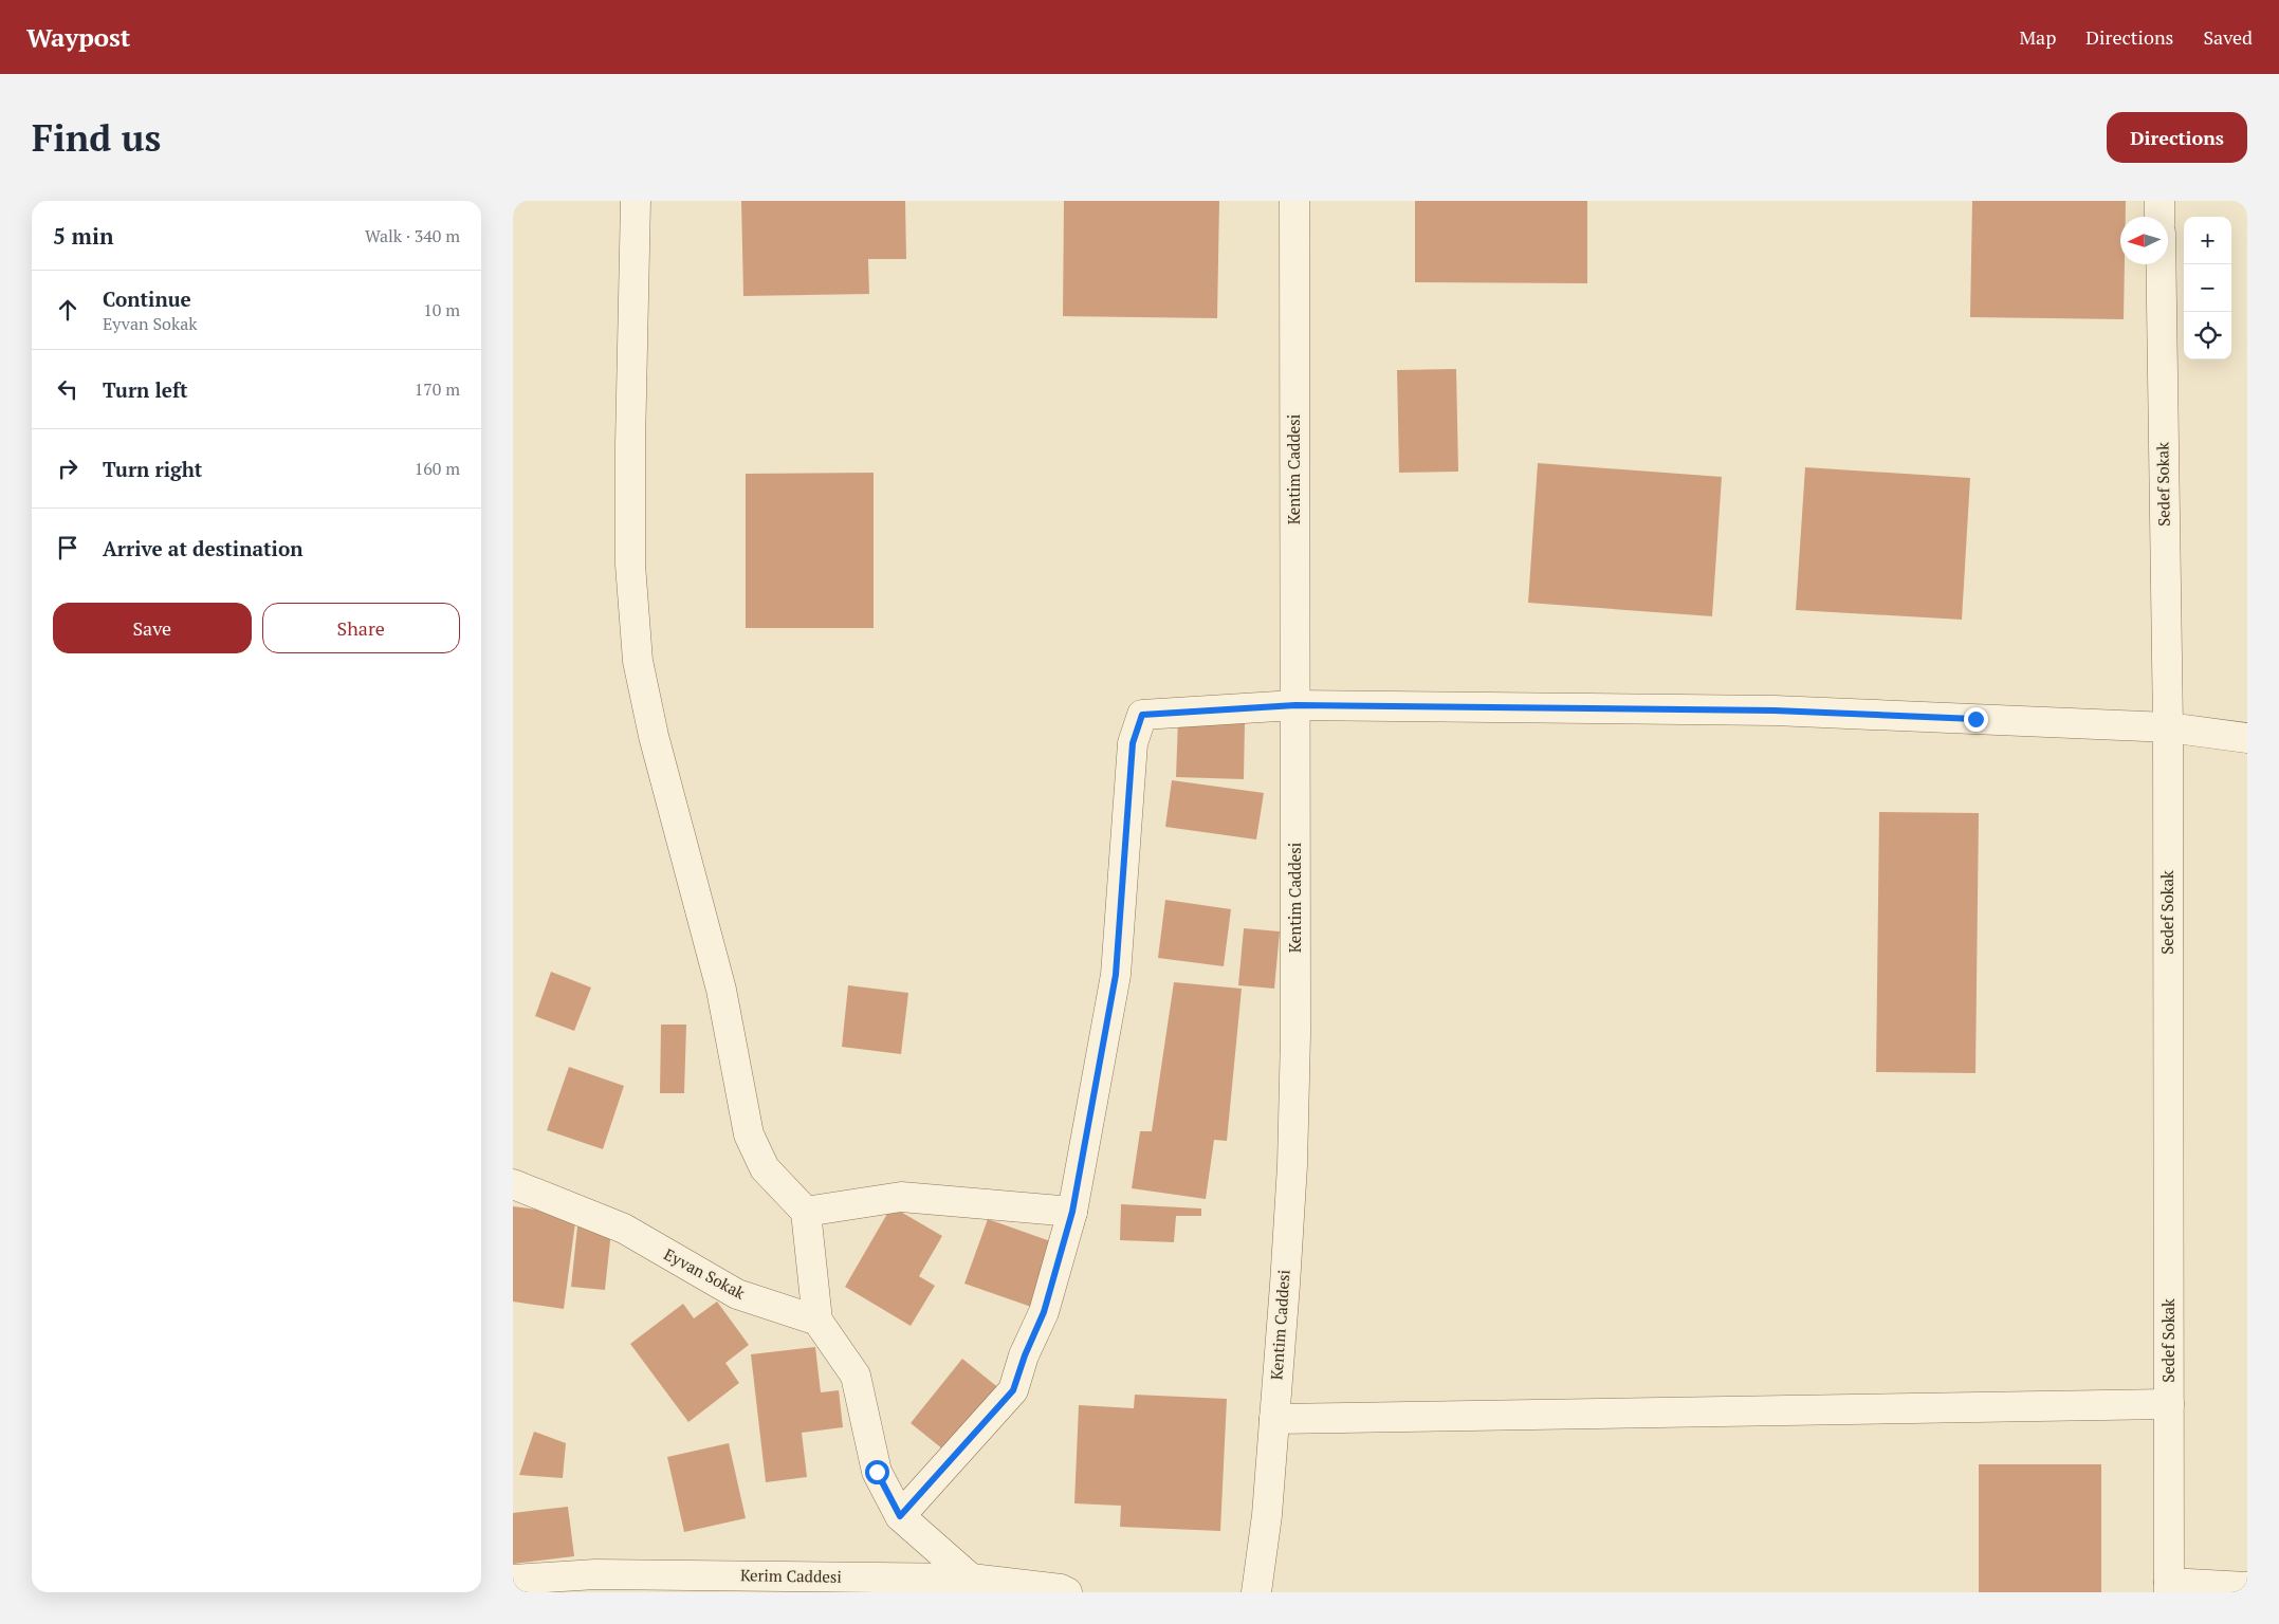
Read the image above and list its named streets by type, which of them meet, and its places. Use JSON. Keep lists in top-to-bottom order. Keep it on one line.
{"streets":{"street":["Kentim Caddesi","Sedef Sokak","Eyvan Sokak","Kerim Caddesi"]},"north":"left","page":{"header":"Waypost","nav":["Map","Directions","Saved"],"buttons":["Directions",["Save","Share"]],"title":"Find us","heading":["5 min","Walk · 340 m"],"map_buttons":["+","−"],"list":[["Continue","Eyvan Sokak","10 m"],["Turn left","170 m"],["Turn right","160 m"],"Arrive at destination"]}}
